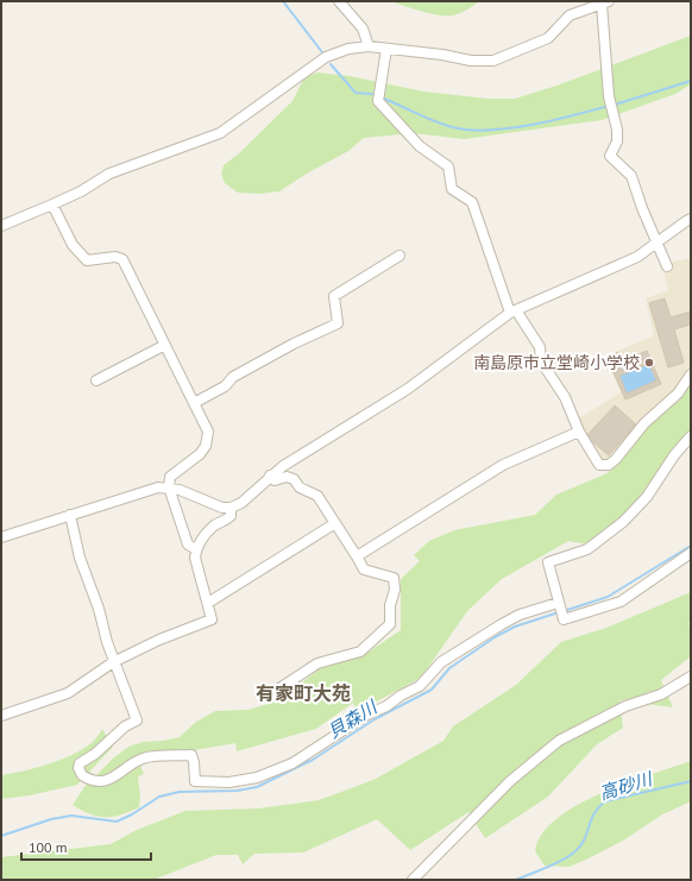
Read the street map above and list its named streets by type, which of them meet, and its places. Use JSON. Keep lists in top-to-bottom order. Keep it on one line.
{"districts":["有家町大苑"],"water":["貝森川","高砂川"],"places":["南島原市立堂崎小学校"],"scale_bar":"100 m"}
